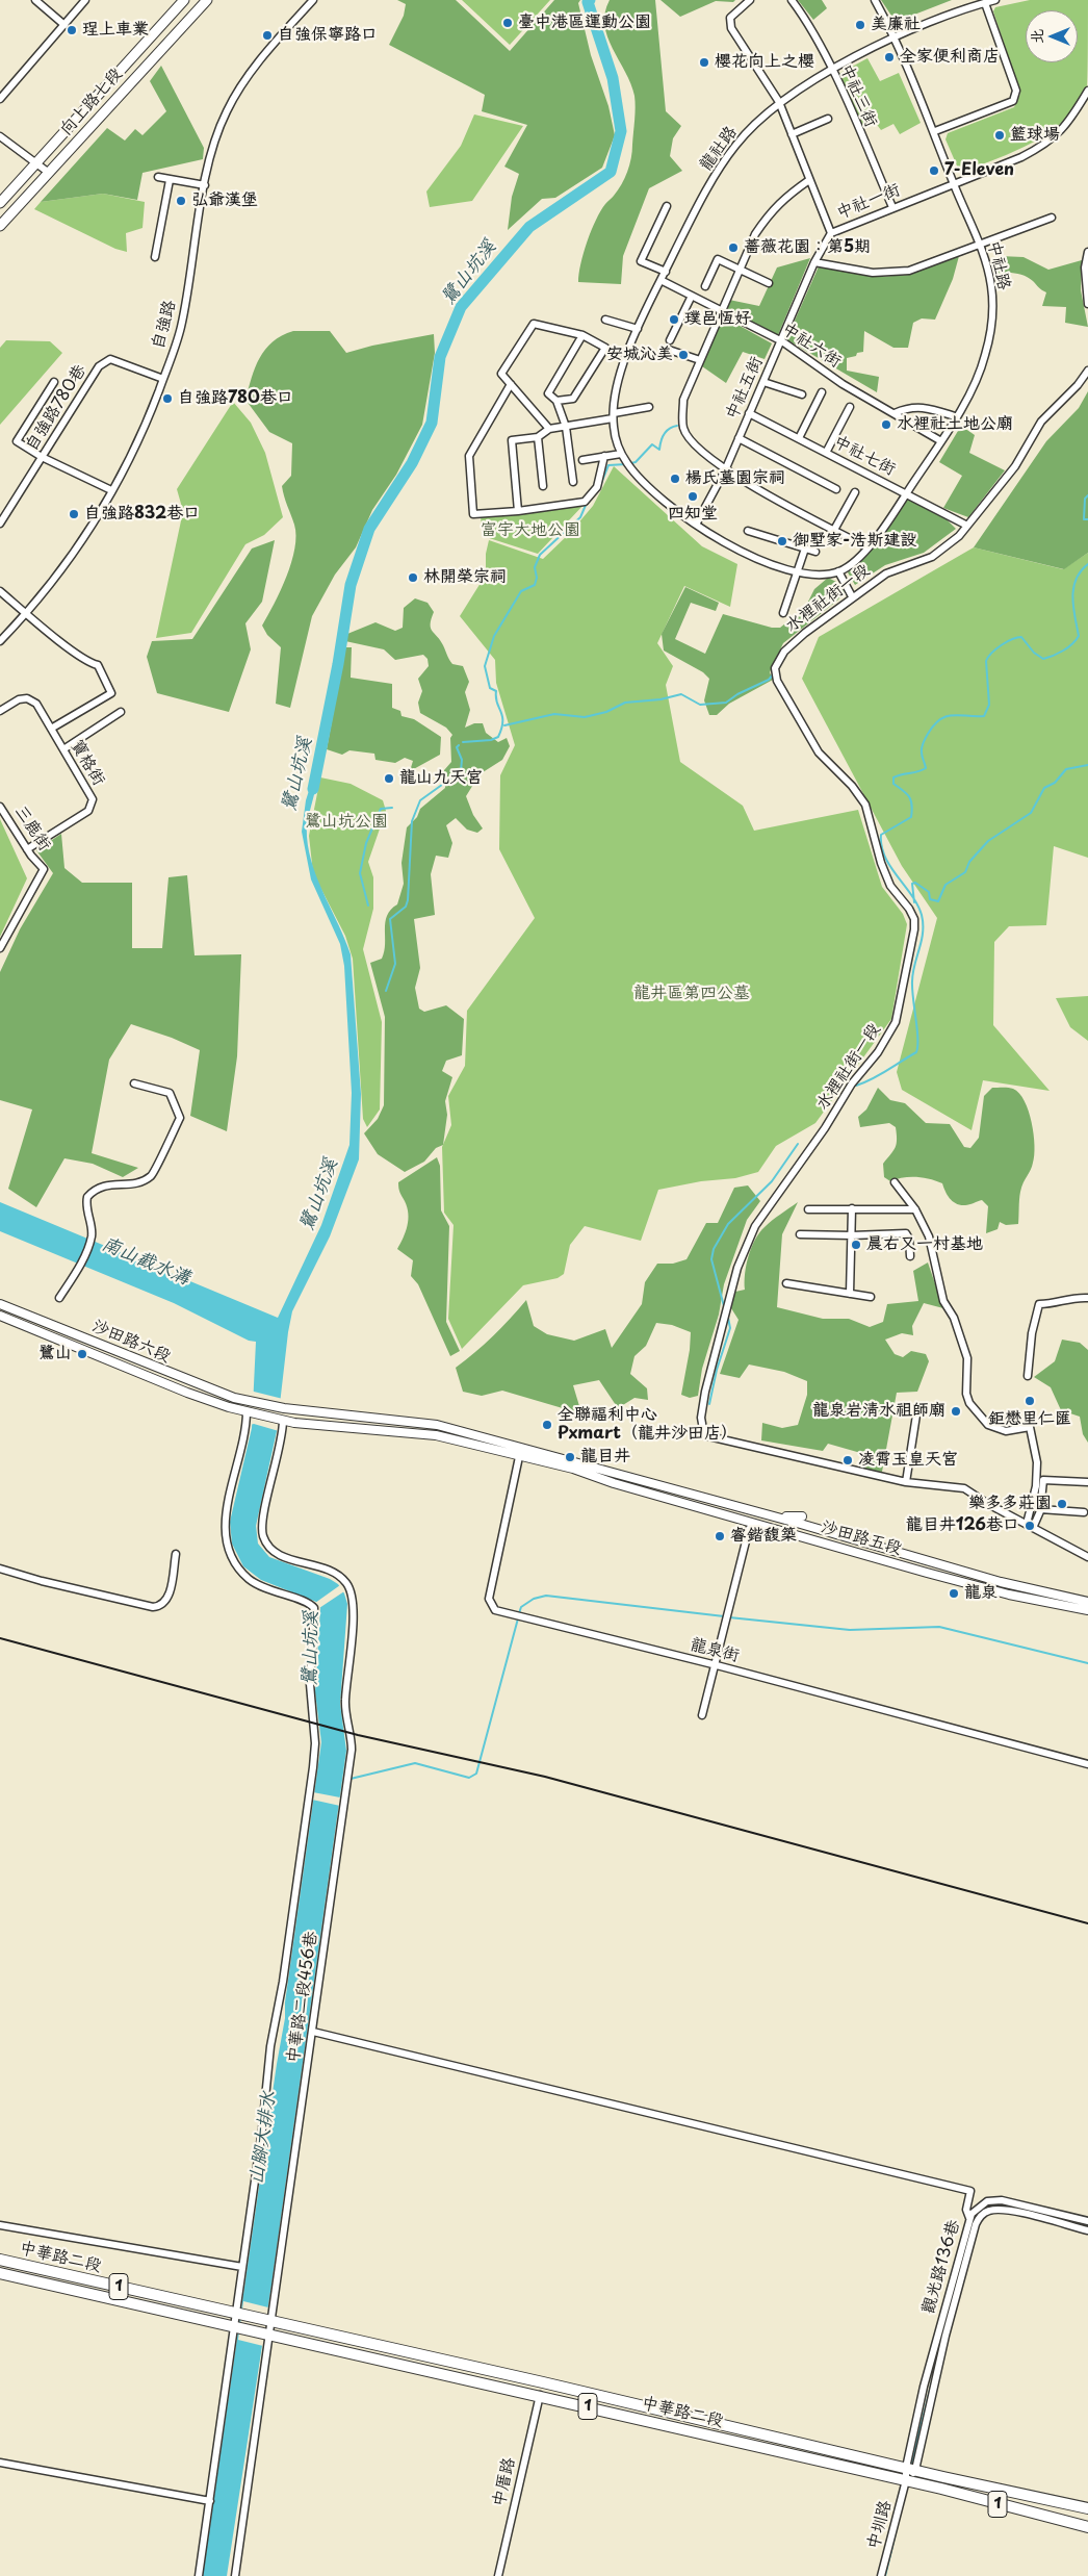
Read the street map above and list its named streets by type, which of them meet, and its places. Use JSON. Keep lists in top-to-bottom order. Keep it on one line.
{"streets":{"main road":["向上路七段","中華路二段","1"],"street":["中社三街","龍社路","中社一街","中社路","自強路","中社六街","中社五街","自強路780巷","中社七街","水裡社街一段","寶格街","三鹿街","沙田路六段","沙田路五段","龍泉街","中華路二段456巷","觀光路136巷","中厝路","中圳路"]},"crossings":[["中社三街","龍社路"],["中社三街","中社一街"],["龍社路","中社一街"],["龍社路","中社路"],["龍社路","中社六街"],["龍社路","中社五街"],["中社一街","中社路"],["中社一街","中社五街"],["中社路","中社六街"],["中社路","中社七街"],["自強路","自強路780巷"],["中社六街","中社五街"],["中社五街","中社七街"],["中社七街","水裡社街一段"],["寶格街","三鹿街"],["沙田路六段","沙田路五段"],["沙田路六段","中華路二段456巷"],["沙田路五段","龍泉街"],["沙田路五段","中華路二段456巷"],["中華路二段456巷","中華路二段"],["中華路二段456巷","1"],["中華路二段","觀光路136巷"],["中華路二段","1"],["中華路二段","中厝路"],["中華路二段","中圳路"],["觀光路136巷","中圳路"]],"water":["鷺山坑溪","南山截水溝","山腳大排水"],"parks":["富宇大地公園","鷺山坑公園","龍井區第四公墓"],"places":["臺中港區運動公園","美廉社","珵上車業","自強保寧路口","全家便利商店","櫻花向上之櫻","籃球場","7-Eleven","弘爺漢堡","薔薇花園：第5期","璞邑恆好","安城沁美","自強路780巷口","水裡社土地公廟","楊氏墓園宗祠","四知堂","自強路832巷口","御墅家-浩斯建設","林開榮宗祠","龍山九天宮","晨右又一村基地","鷺山","鉅懋里仁匯","龍泉岩清水祖師廟","全聯福利中心 Pxmart（龍井沙田店）","龍目井","凌霄玉皇天宮","樂多多莊園","龍目井126巷口","睿鍇馥築","龍泉"],"north":"left"}
